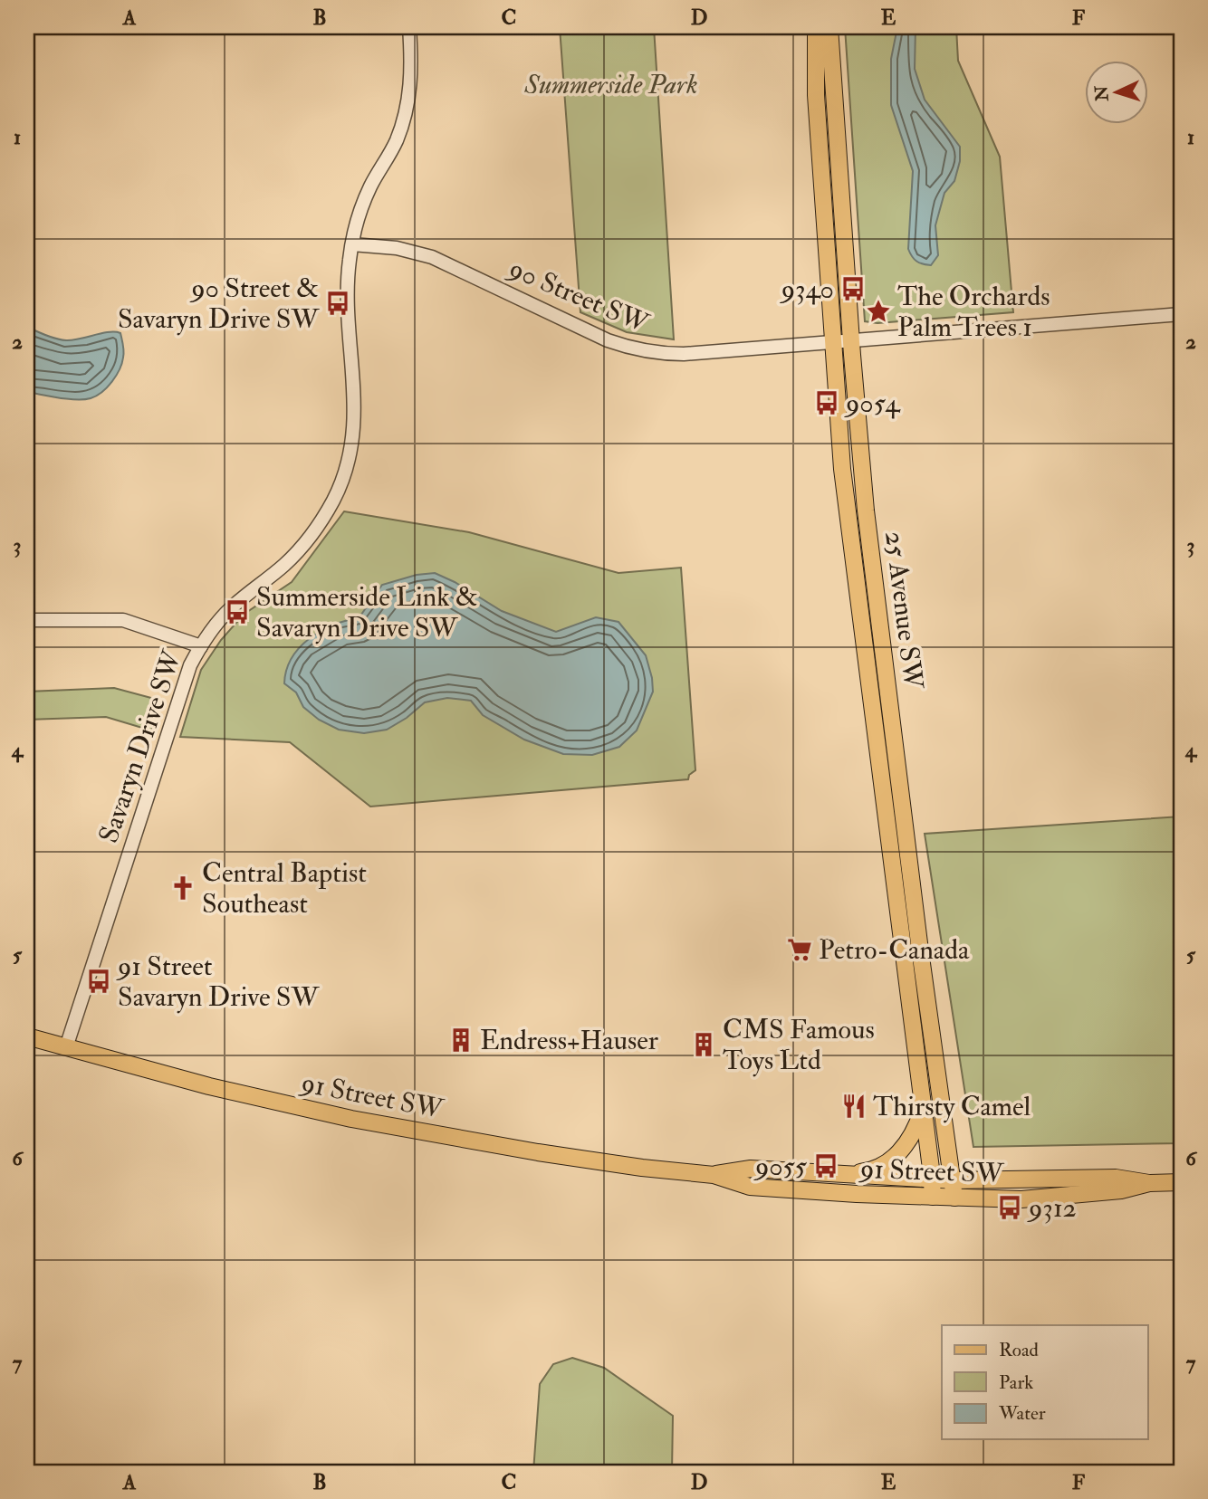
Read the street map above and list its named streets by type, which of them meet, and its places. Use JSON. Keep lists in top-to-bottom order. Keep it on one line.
{"streets":{"main road":["25 Avenue SW","91 Street SW"],"street":["90 Street SW","Savaryn Drive SW"]},"crossings":[["90 Street SW","25 Avenue SW"],["90 Street SW","Savaryn Drive SW"],["25 Avenue SW","91 Street SW"],["Savaryn Drive SW","91 Street SW"]],"parks":["Summerside Park"],"places":{"bus stop":["9340","90 Street & Savaryn Drive SW","9054","Summerside Link & Savaryn Drive SW","91 Street Savaryn Drive SW","9055","9312"],"place":["The Orchards Palm Trees 1"],"church":["Central Baptist Southeast"],"supermarket":["Petro-Canada"],"building":["Endress+Hauser","CMS Famous Toys Ltd"],"restaurant":["Thirsty Camel"]},"legend":["Road","Park","Water"],"north":"left","grid":{"columns":["A","B","C","D","E","F"],"rows":["1","2","3","4","5","6","7"]}}
